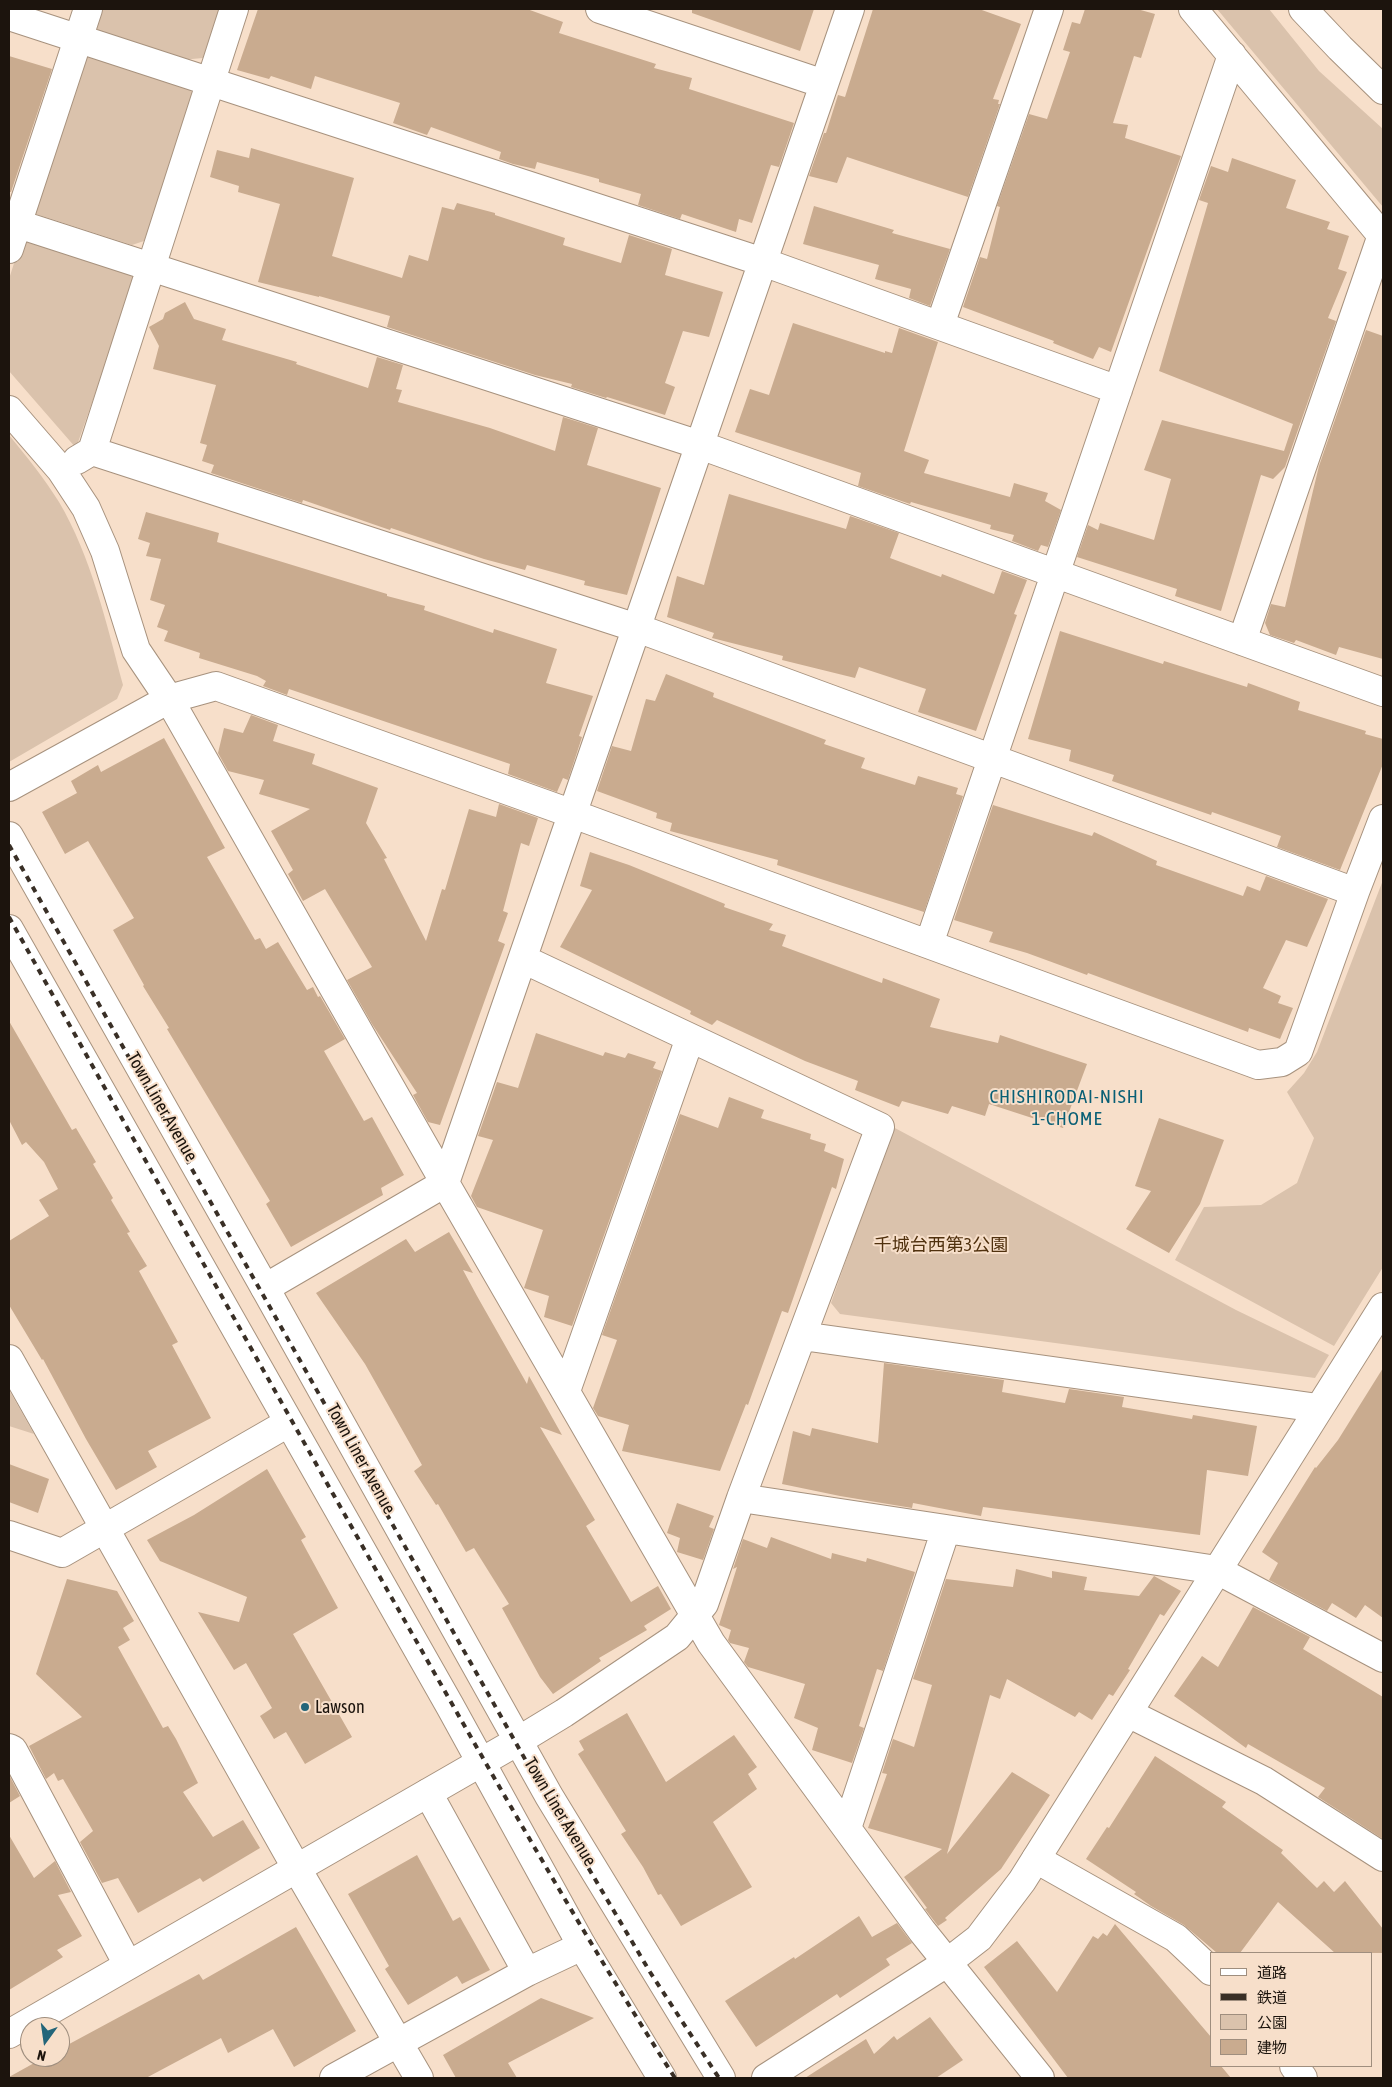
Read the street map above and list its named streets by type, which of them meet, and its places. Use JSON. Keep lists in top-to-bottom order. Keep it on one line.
{"streets":{"street":["Town Liner Avenue"]},"districts":["CHISHIRODAI-NISHI 1-CHOME"],"parks":["千城台西第3公園"],"places":["Lawson"],"legend":["道路","鉄道","公園","建物"],"north":"bottom"}
